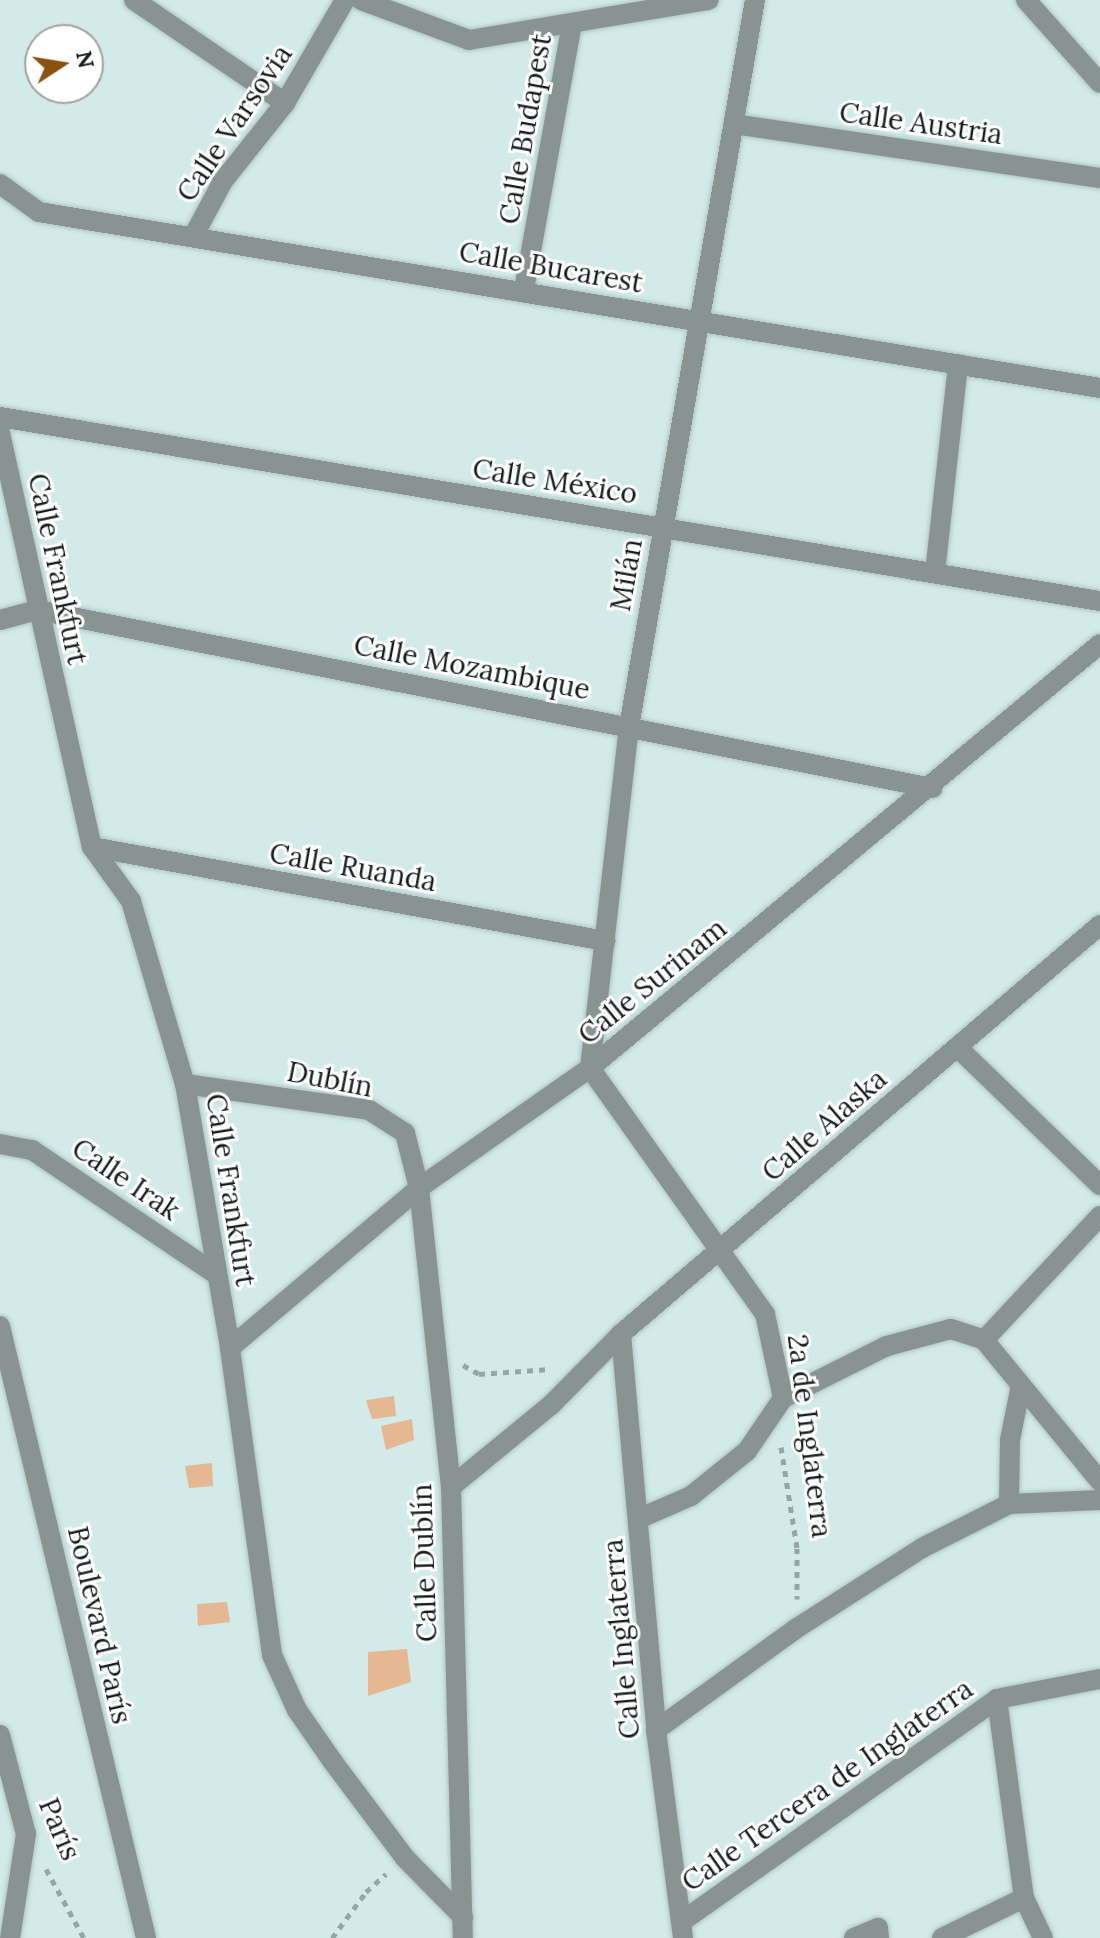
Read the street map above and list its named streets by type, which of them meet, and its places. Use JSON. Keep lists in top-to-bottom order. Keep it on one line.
{"streets":{"street":["Calle Varsovia","Calle Austria","Calle Budapest","Calle Bucarest","Calle México","Calle Frankfurt","Milán","Calle Mozambique","Calle Ruanda","Calle Surinam","Dublín","Calle Alaska","Calle Irak","2a de Inglaterra","Calle Dublín","Boulevard París","Calle Inglaterra","Calle Tercera de Inglaterra","París"]},"crossings":[["Calle Varsovia","Calle Bucarest"],["Calle Austria","Milán"],["Calle Budapest","Calle Bucarest"],["Calle Bucarest","Milán"],["Calle México","Milán"],["Calle Frankfurt","Calle Mozambique"],["Calle Frankfurt","Calle Ruanda"],["Calle Frankfurt","Calle Surinam"],["Calle Frankfurt","Dublín"],["Calle Frankfurt","Calle Irak"],["Calle Frankfurt","Calle Dublín"],["Milán","Calle Mozambique"],["Milán","Calle Ruanda"],["Milán","Calle Surinam"],["Milán","2a de Inglaterra"],["Calle Mozambique","Calle Surinam"],["Calle Surinam","Dublín"],["Calle Surinam","2a de Inglaterra"],["Calle Surinam","Calle Dublín"],["Dublín","Calle Dublín"],["Calle Alaska","2a de Inglaterra"],["Calle Alaska","Calle Dublín"],["Calle Alaska","Calle Inglaterra"],["Calle Inglaterra","Calle Tercera de Inglaterra"]],"north":"right"}
